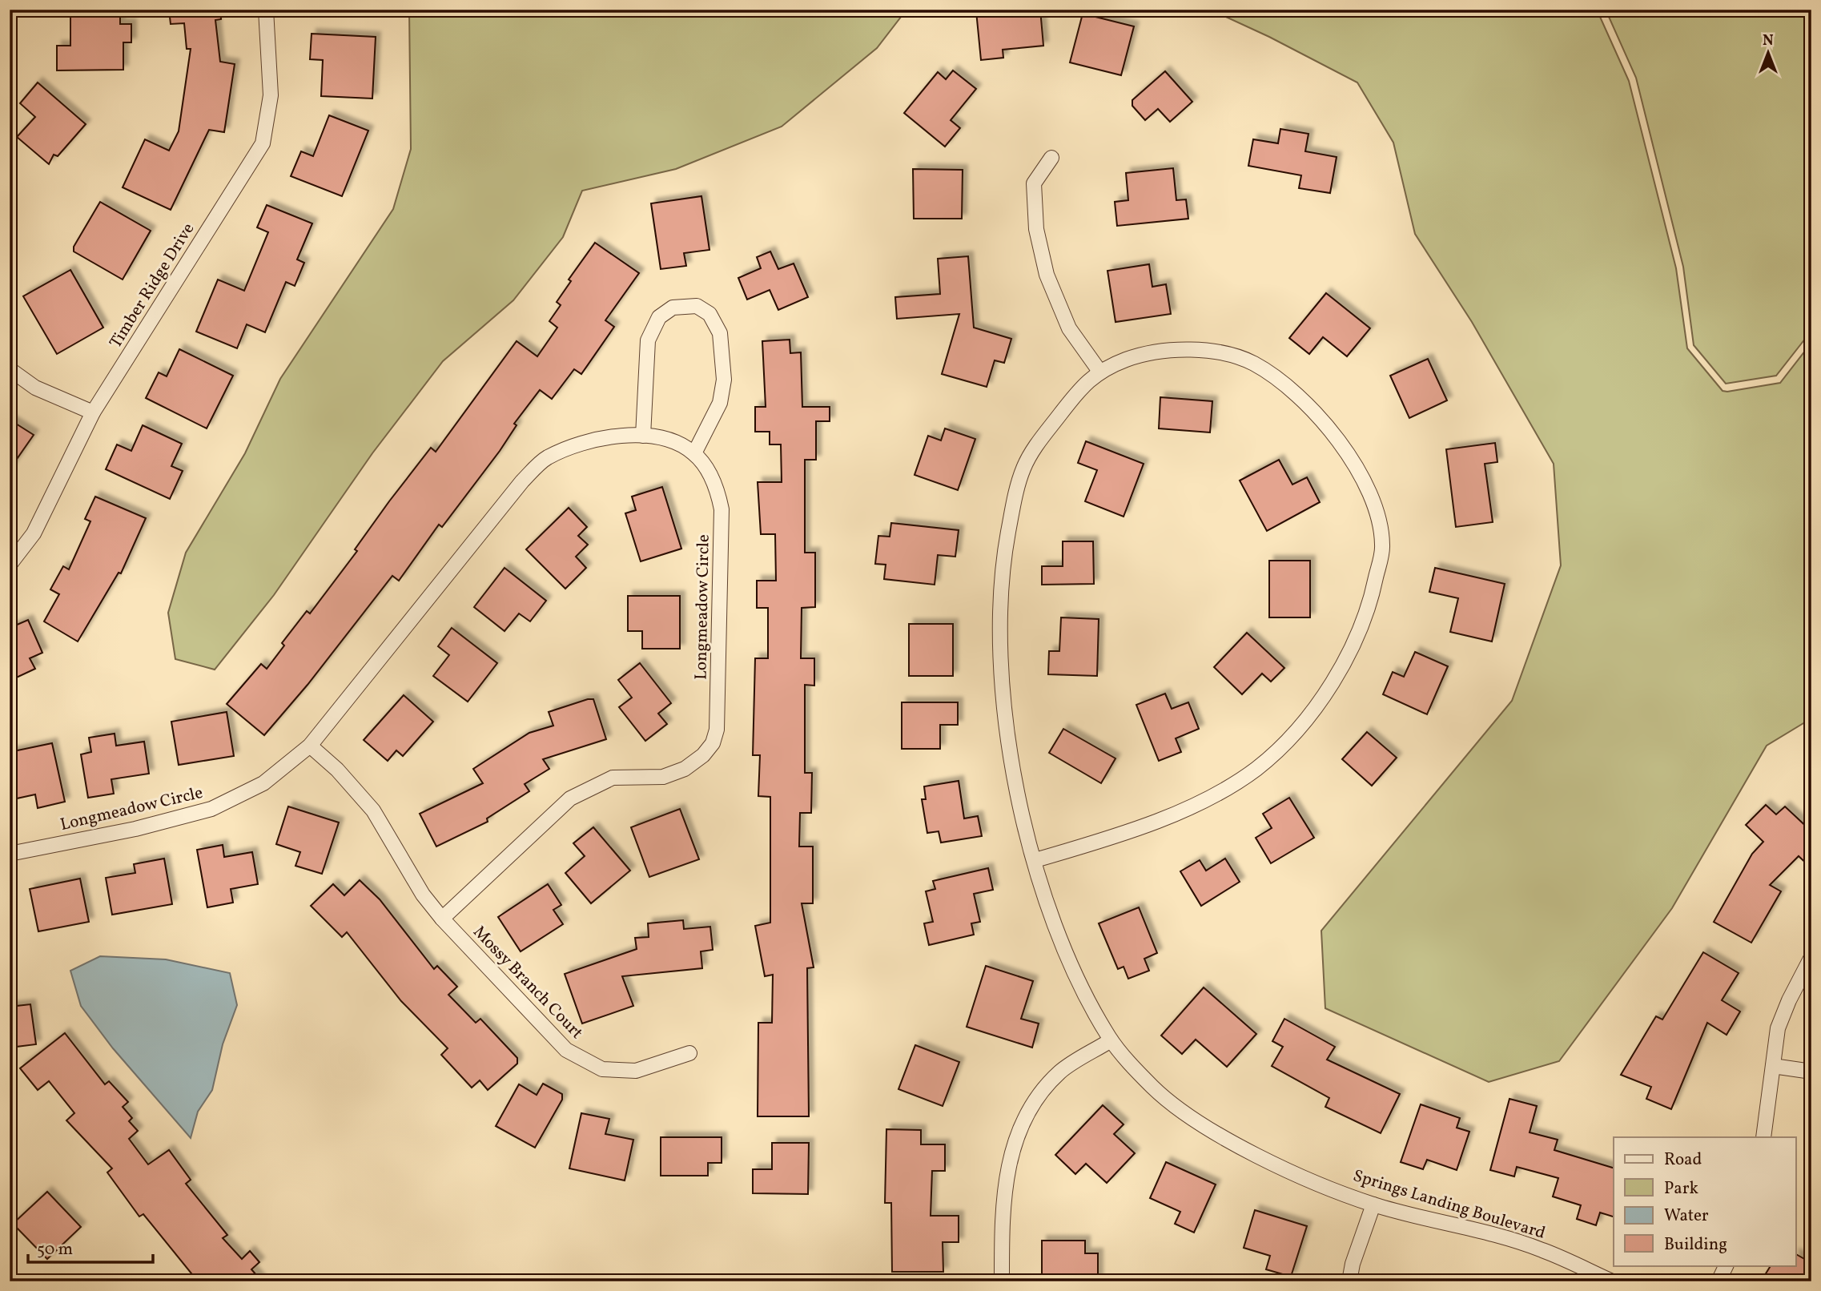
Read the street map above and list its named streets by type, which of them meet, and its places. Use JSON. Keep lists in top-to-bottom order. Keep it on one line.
{"streets":{"street":["Timber Ridge Drive","Longmeadow Circle","Mossy Branch Court","Springs Landing Boulevard"]},"crossings":[["Longmeadow Circle","Mossy Branch Court"]],"legend":["Road","Park","Water","Building"],"scale_bar":"50 m","north":"top"}
